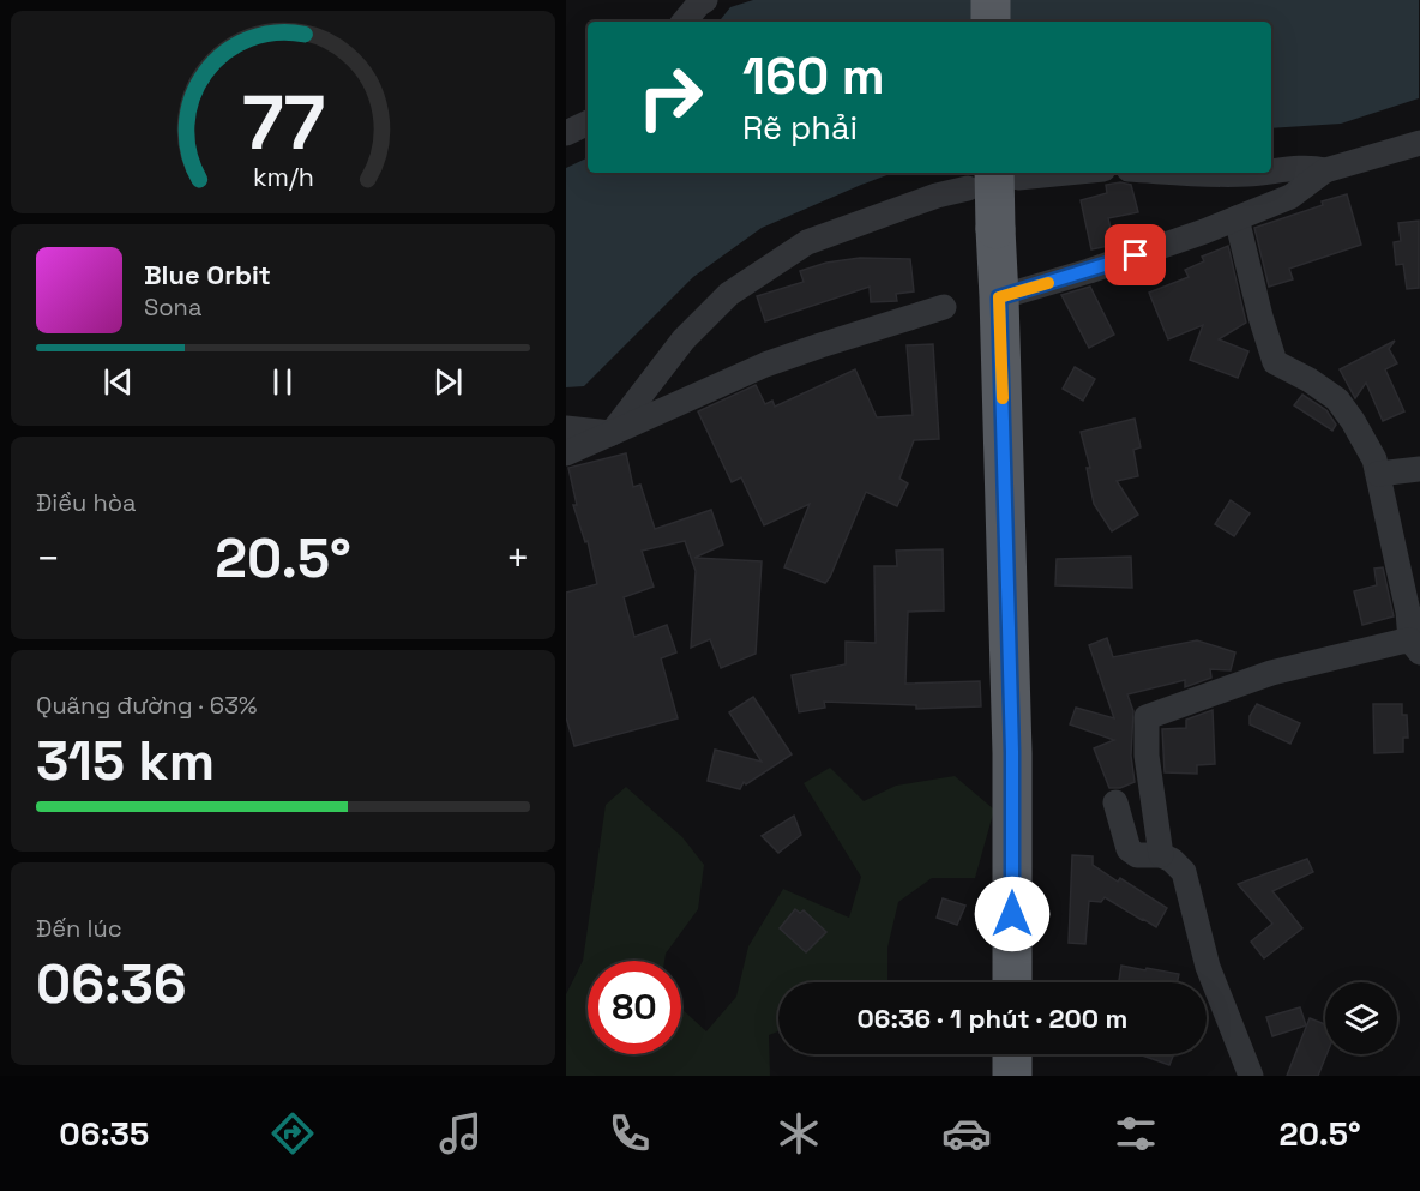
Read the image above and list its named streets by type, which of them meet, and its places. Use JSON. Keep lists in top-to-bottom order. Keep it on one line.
{"page":{"turn":["160 m","Rẽ phải"],"song":["Blue Orbit","Sona"],"tile":["Điều hòa",["Quãng đường · 63%","315 km"],["Đến lúc","06:36"]],"heat":["−","20.5°","+"],"limit":"80","trip":"06:36 · 1 phút · 200 m","tabs":["06:35","20.5°"],"gauge":["77","km/h"]}}
